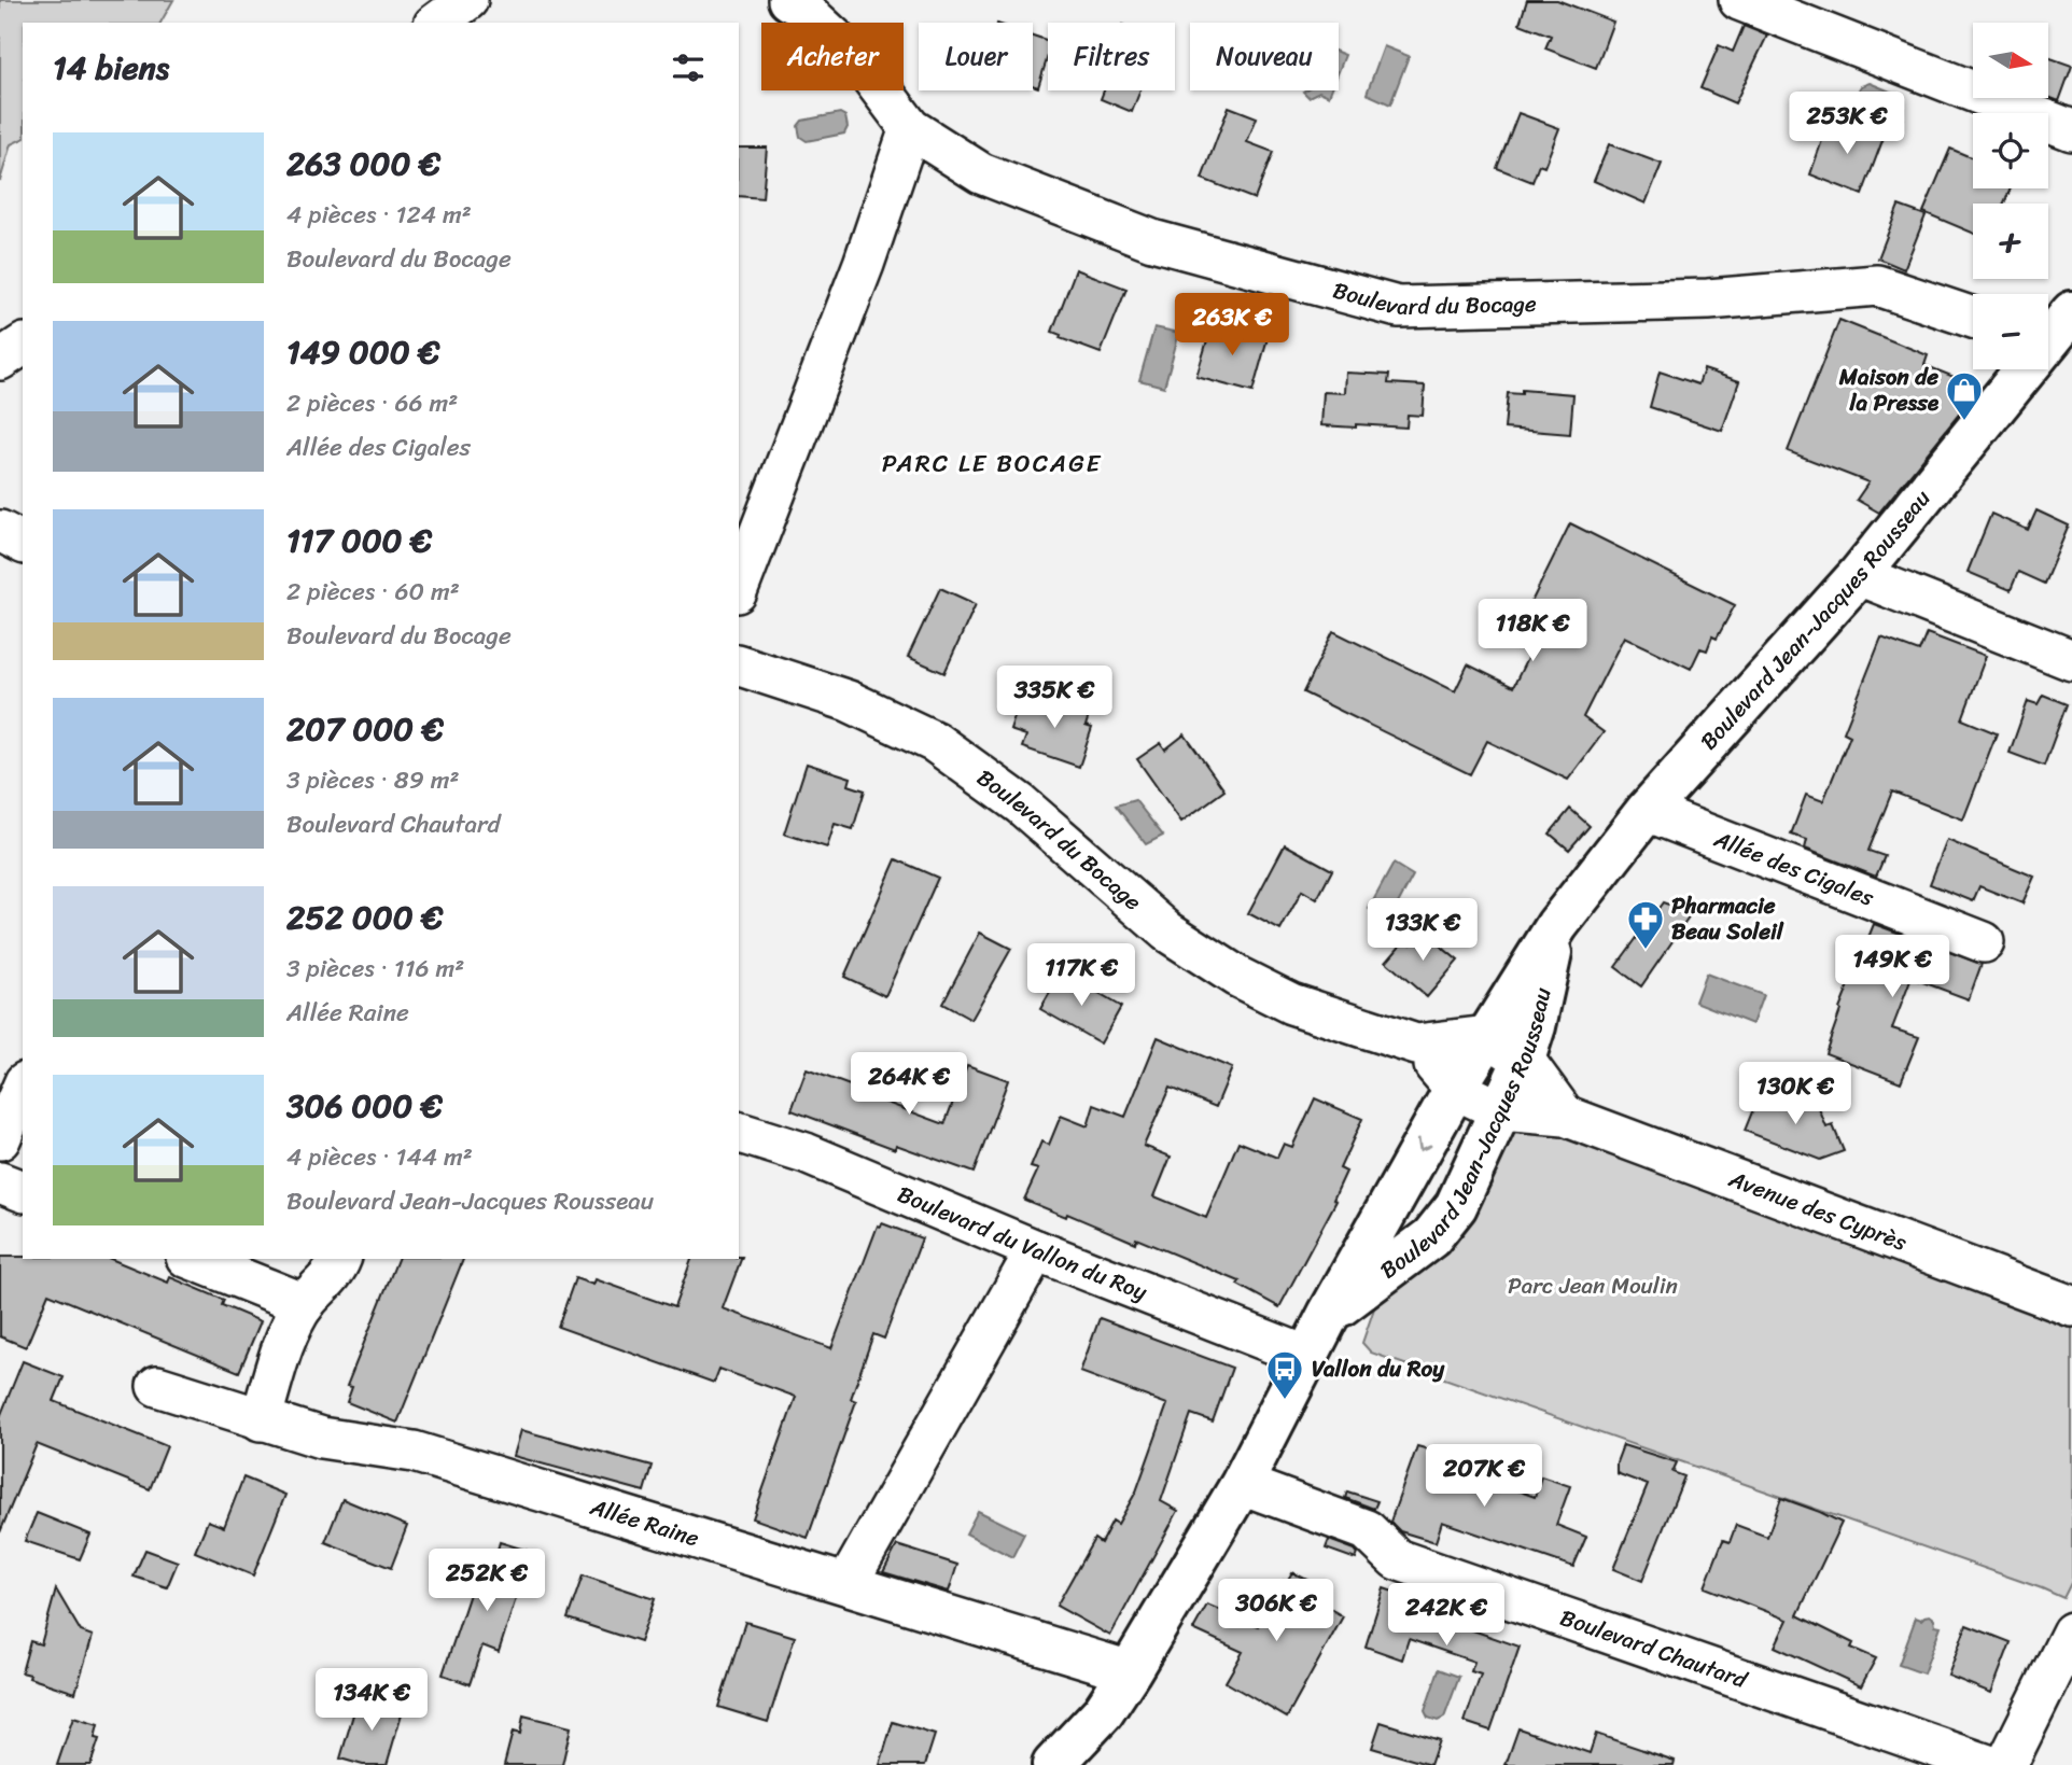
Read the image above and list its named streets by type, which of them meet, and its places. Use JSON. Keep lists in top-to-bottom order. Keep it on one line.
{"streets":{"street":["Boulevard du Bocage","Boulevard Jean-Jacques Rousseau","Allée des Cigales","Avenue des Cyprès","Boulevard du Vallon du Roy","Allée Raine","Boulevard Chautard"]},"crossings":[["Boulevard du Bocage","Boulevard Jean-Jacques Rousseau"],["Boulevard Jean-Jacques Rousseau","Allée des Cigales"],["Boulevard Jean-Jacques Rousseau","Avenue des Cyprès"],["Boulevard Jean-Jacques Rousseau","Boulevard du Vallon du Roy"],["Boulevard Jean-Jacques Rousseau","Allée Raine"],["Boulevard Jean-Jacques Rousseau","Boulevard Chautard"]],"districts":["PARC LE BOCAGE"],"parks":["Parc Jean Moulin"],"places":{"shop":["Maison de la Presse"],"pharmacy":["Pharmacie Beau Soleil"],"bus stop":["Vallon du Roy"]},"north":"right","page":{"map_buttons":["+","−"],"chip":["Acheter","Louer","Filtres","Nouveau"],"heading":"14 biens","price":["253K €","263K €","118K €","335K €","133K €","149K €","117K €","264K €","130K €","207K €","252K €","306K €","242K €","134K €"],"list":[{"name":"263 000 €","note":"4 pièces · 124 m² · Boulevard du Bocage"},{"name":"149 000 €","note":"2 pièces · 66 m² · Allée des Cigales"},{"name":"117 000 €","note":"2 pièces · 60 m² · Boulevard du Bocage"},{"name":"207 000 €","note":"3 pièces · 89 m² · Boulevard Chautard"},{"name":"252 000 €","note":"3 pièces · 116 m² · Allée Raine"},{"name":"306 000 €","note":"4 pièces · 144 m² · Boulevard Jean-Jacques Rousseau"}]}}
